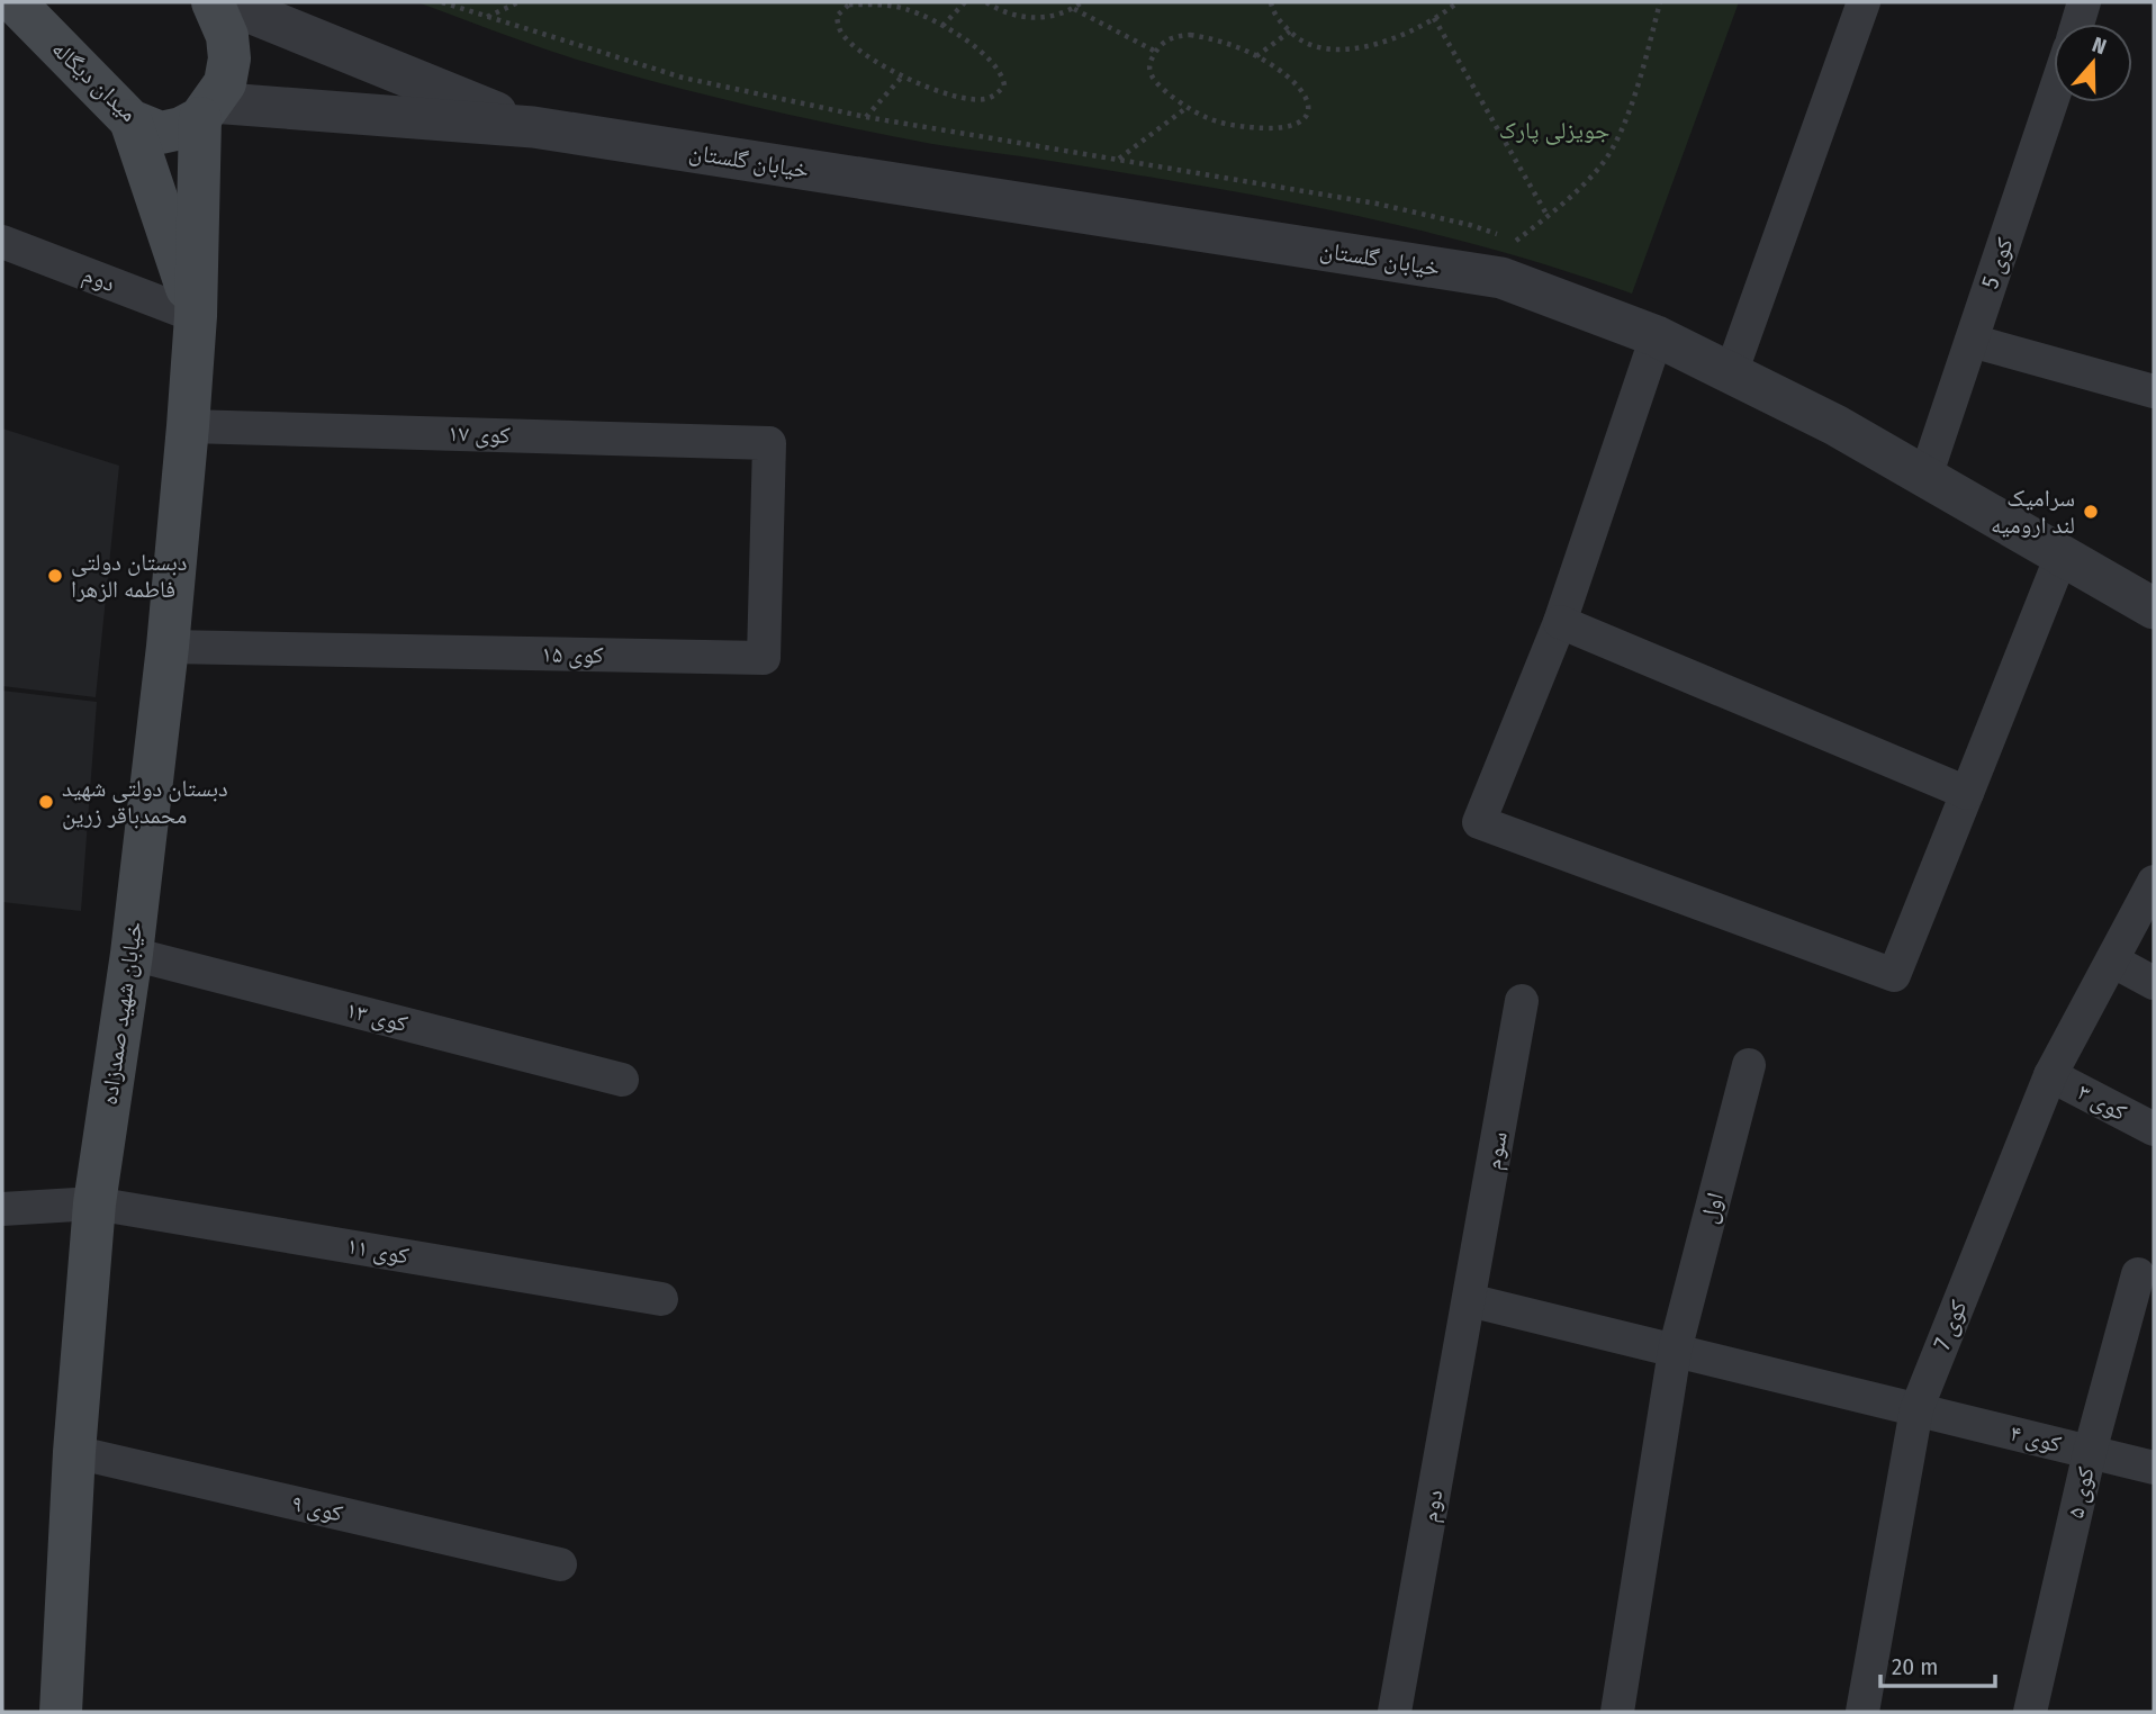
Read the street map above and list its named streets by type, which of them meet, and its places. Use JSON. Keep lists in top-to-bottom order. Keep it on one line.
{"streets":{"main road":["میدان دیگاله","خیابان شهید صمدزاده"],"street":["خیابان گلستان","کوی 5","دوم","کوی ۱۷","کوی ۱۵","کوی ۱۳","کوی ۳","سوم","اول","کوی ۱۱","کوی 7","کوی ۴","کوی ۵","کوی ۹"]},"crossings":[["میدان دیگاله","خیابان شهید صمدزاده"],["خیابان گلستان","کوی 5"],["دوم","خیابان شهید صمدزاده"],["دوم","سوم"],["دوم","کوی ۴"],["کوی ۱۷","کوی ۱۵"],["کوی ۱۷","خیابان شهید صمدزاده"],["کوی ۱۵","خیابان شهید صمدزاده"],["خیابان شهید صمدزاده","کوی ۱۳"],["خیابان شهید صمدزاده","کوی ۱۱"],["خیابان شهید صمدزاده","کوی ۹"],["کوی ۳","کوی 7"],["سوم","کوی ۴"],["اول","کوی ۴"],["کوی 7","کوی ۴"],["کوی ۴","کوی ۵"]],"parks":["جویزلی پارک"],"places":["سرامیک لند ارومیه","دبستان دولتی فاطمه الزهرا","دبستان دولتی شهید محمدباقر زرین"],"scale_bar":"20 m","north":"top"}
